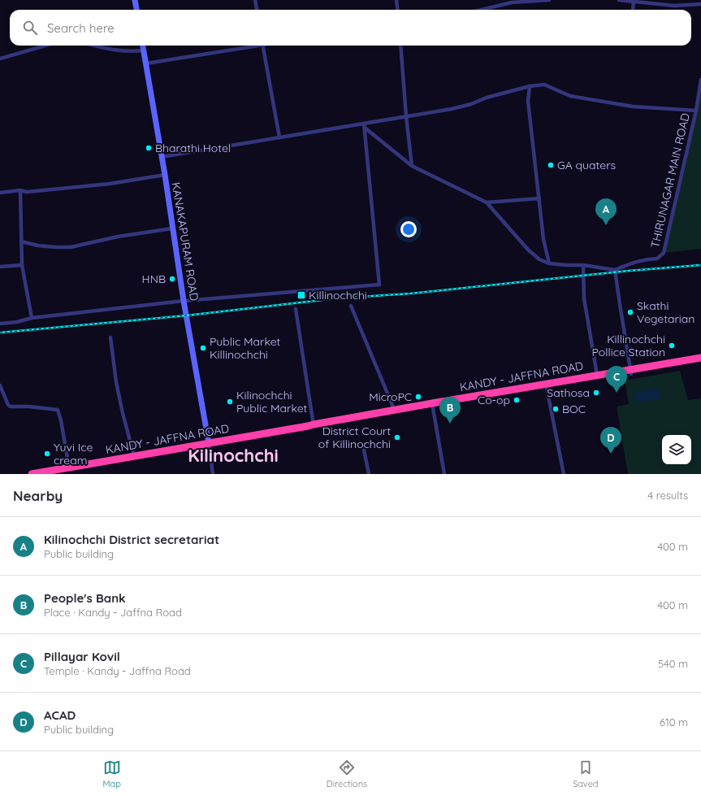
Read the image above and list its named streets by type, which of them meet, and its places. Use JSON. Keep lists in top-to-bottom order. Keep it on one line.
{"streets":{"highway":["KANDY - JAFFNA ROAD"],"street":["THIRUNAGAR MAIN ROAD","KANAKAPURAM ROAD"]},"crossings":[["KANAKAPURAM ROAD","KANDY - JAFFNA ROAD"]],"districts":["Kilinochchi"],"places":{"other":["Bharathi Hotel","GA quaters","HNB","Skathi Vegetarian","Killinochchi Pollice Station","Public Market Killinochchi","Sathosa","MicroPC","Co-op","Kilinochchi Public Market","BOC","District Court of Killinochchi","Yuvi Ice cream"],"transit":["Killinochchi"]},"page":{"search":"Search here","pins":["A","C","B","D"],"heading":["Nearby","4 results"],"list":[{"mark":"A","name":"Kilinochchi District secretariat","note":"Public building","value":"400 m"},{"mark":"B","name":"People's Bank","note":"Place · Kandy - Jaffna Road","value":"400 m"},{"mark":"C","name":"Pillayar Kovil","note":"Temple · Kandy - Jaffna Road","value":"540 m"},{"mark":"D","name":"ACAD","note":"Public building","value":"610 m"}],"nav":["Map","Directions","Saved"]}}
